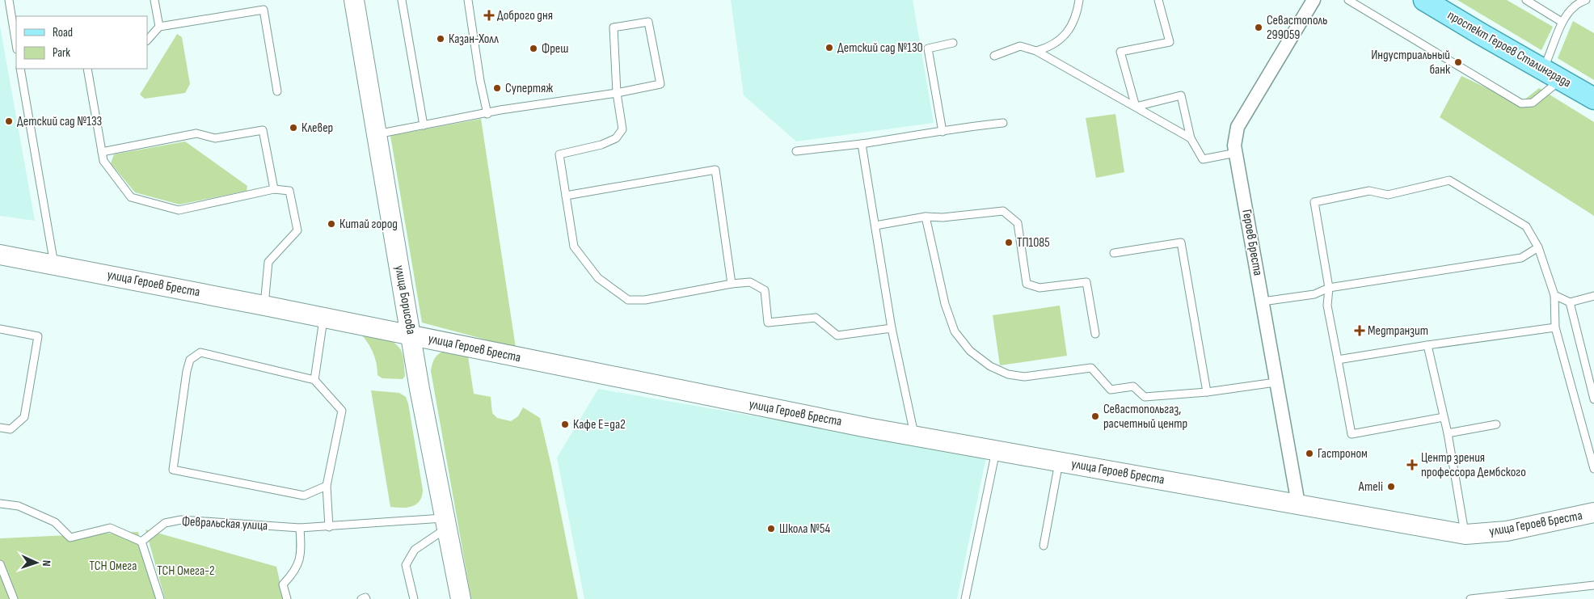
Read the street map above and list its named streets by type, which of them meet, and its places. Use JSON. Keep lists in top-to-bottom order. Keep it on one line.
{"streets":{"main road":["проспект Героев Сталинграда"],"street":["Героев Бреста","улица Героев Бреста","улица Борисова"],"lane":["Февральская улица"]},"crossings":[["Героев Бреста","улица Героев Бреста"],["улица Героев Бреста","улица Борисова"],["улица Борисова","Февральская улица"]],"parks":["ТСН Омега","ТСН Омега-2"],"places":{"health":["Доброго дня","Медтранзит","Центр зрения профессора Дембского"],"other":["Севастополь 299059","Казан-Холл","Детский сад №130","Фреш","Индустриальный банк","Супертяж","Детский сад №133","Клевер","Китай город","ТП1085","Севастопольгаз, расчетный центр","Кафе Е=да2","Гастроном","Ameli","Школа №54"]},"legend":["Road","Park"],"north":"right"}
